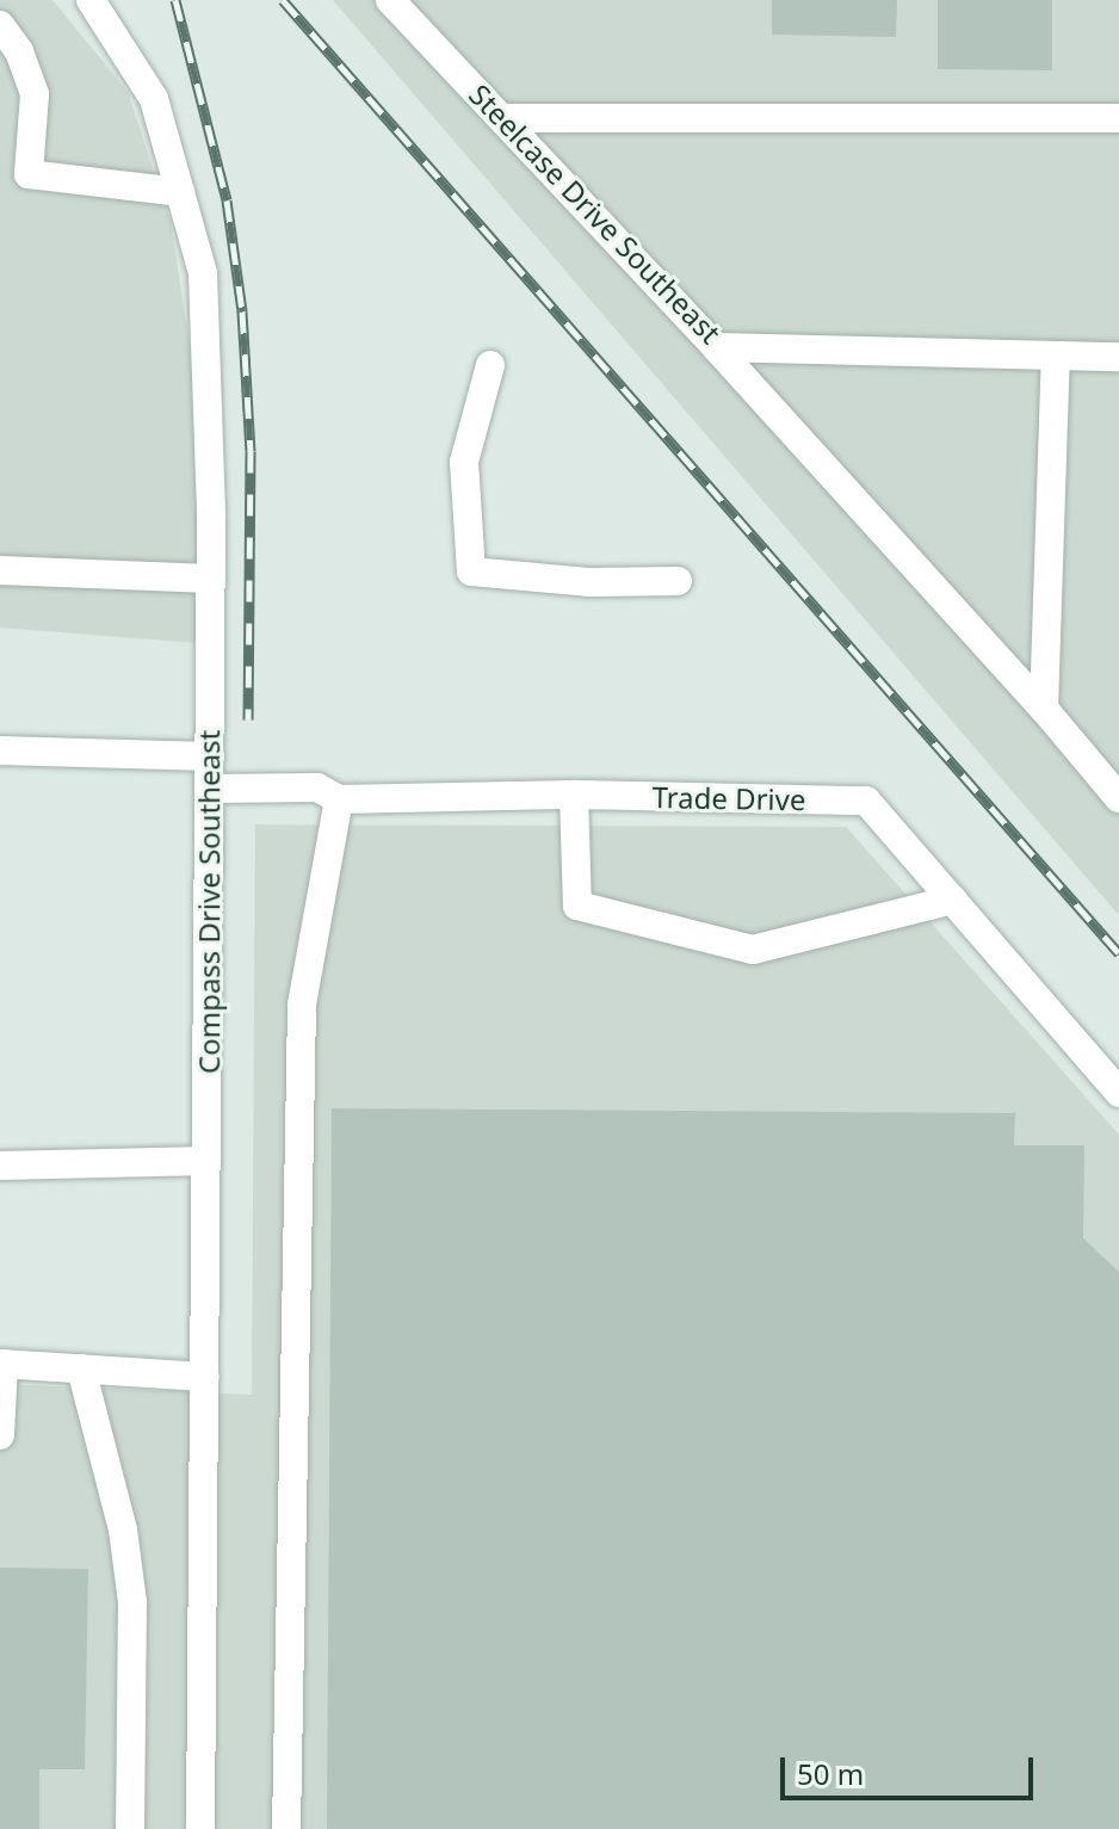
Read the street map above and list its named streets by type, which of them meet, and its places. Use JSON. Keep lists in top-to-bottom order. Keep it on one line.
{"streets":{"street":["Steelcase Drive Southeast","Trade Drive","Compass Drive Southeast"]},"crossings":[["Trade Drive","Compass Drive Southeast"]],"scale_bar":"50 m"}
